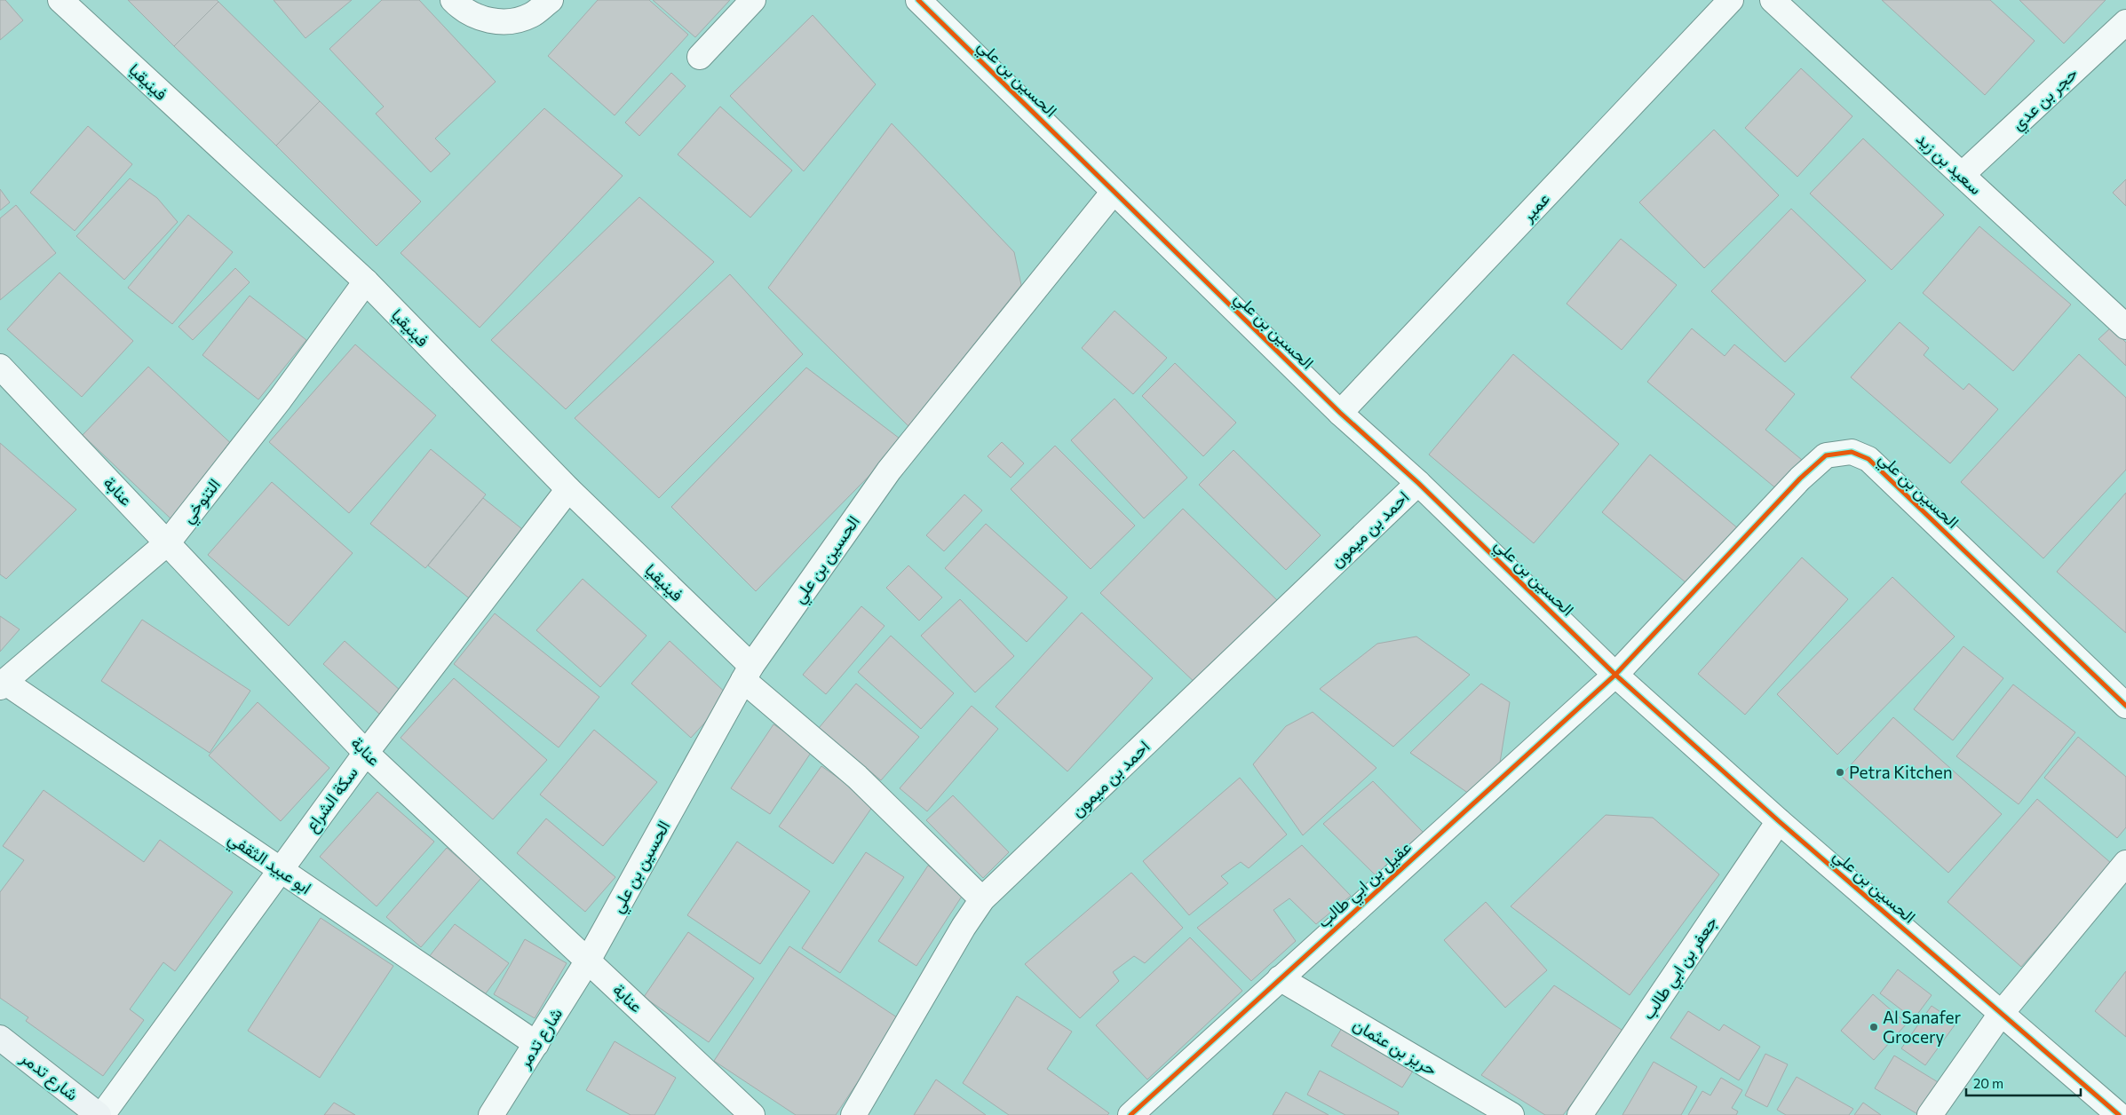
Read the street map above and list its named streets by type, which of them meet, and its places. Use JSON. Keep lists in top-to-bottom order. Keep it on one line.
{"streets":{"street":["الحسين بن علي","فينيقيا","حجر بن عدي","سعيد بن زيد","عمير","عنابة","التنوخي","احمد بن ميمون","سكة الشراع","ابو عبيد الثقفي","عقيل بن ابي طالب","جعفر بن ابي طالب","شارع تدمر","حريز بن عثمان"]},"crossings":[["الحسين بن علي","فينيقيا"],["الحسين بن علي","عمير"],["الحسين بن علي","عنابة"],["الحسين بن علي","احمد بن ميمون"],["الحسين بن علي","عقيل بن ابي طالب"],["الحسين بن علي","جعفر بن ابي طالب"],["الحسين بن علي","شارع تدمر"],["فينيقيا","التنوخي"],["فينيقيا","احمد بن ميمون"],["فينيقيا","سكة الشراع"],["حجر بن عدي","سعيد بن زيد"],["عنابة","التنوخي"],["عنابة","سكة الشراع"],["عنابة","شارع تدمر"],["التنوخي","ابو عبيد الثقفي"],["سكة الشراع","ابو عبيد الثقفي"],["سكة الشراع","شارع تدمر"],["ابو عبيد الثقفي","شارع تدمر"],["عقيل بن ابي طالب","حريز بن عثمان"]],"places":["Petra Kitchen","Al Sanafer Grocery"],"scale_bar":"20 m"}
